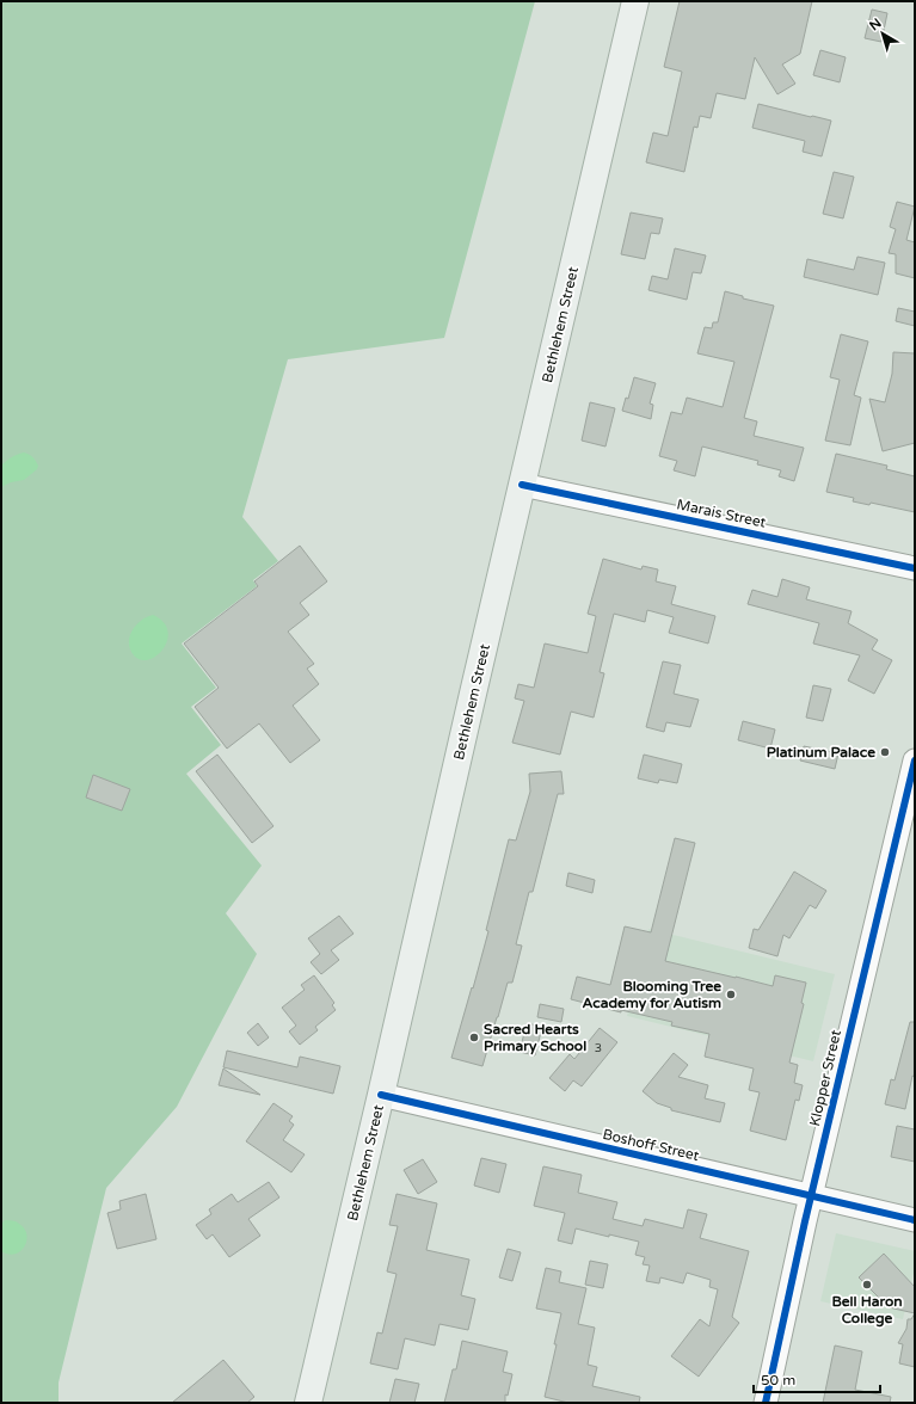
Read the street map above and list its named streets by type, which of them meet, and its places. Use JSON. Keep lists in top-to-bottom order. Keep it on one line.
{"streets":{"main road":["Bethlehem Street"],"street":["Marais Street","Klopper Street","Boshoff Street"]},"crossings":[["Bethlehem Street","Marais Street"],["Bethlehem Street","Boshoff Street"],["Klopper Street","Boshoff Street"]],"places":["Platinum Palace","Blooming Tree Academy for Autism","Sacred Hearts Primary School","Bell Haron College"],"house_numbers":["3"],"scale_bar":"50 m","north":"top left"}
